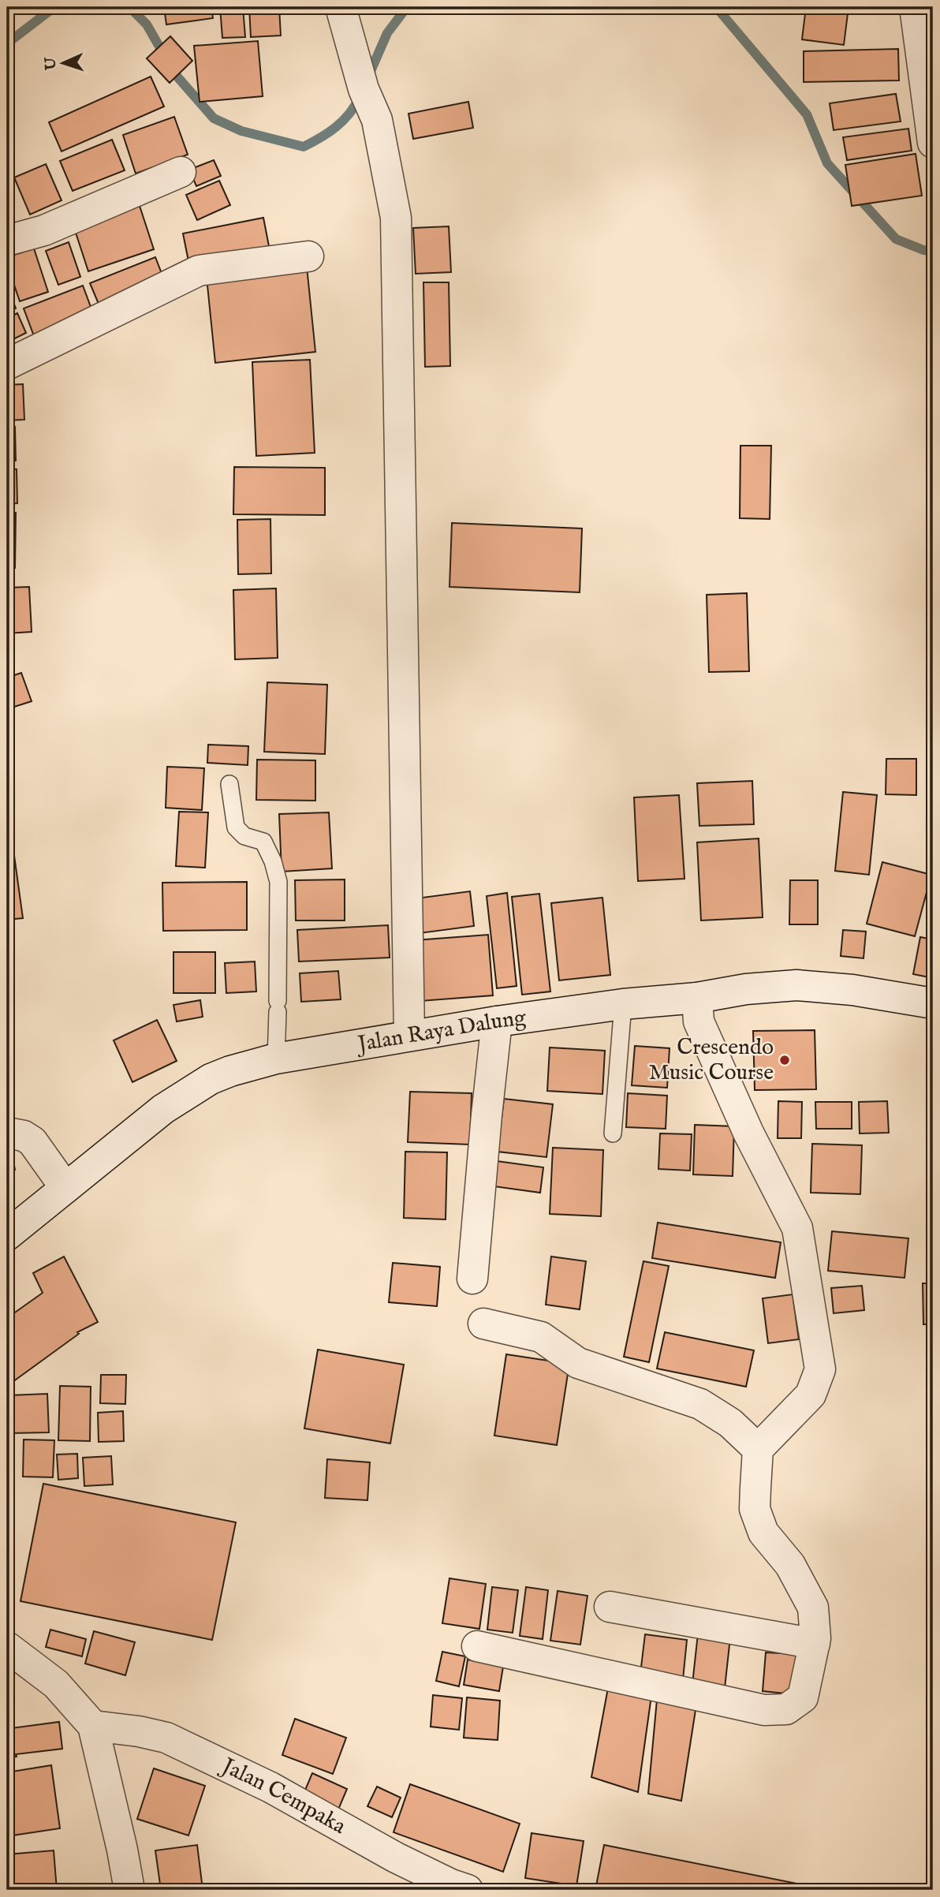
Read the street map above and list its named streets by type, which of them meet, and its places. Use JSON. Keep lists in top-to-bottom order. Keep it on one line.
{"streets":{"street":["Jalan Raya Dalung","Jalan Cempaka"]},"places":["Crescendo Music Course"],"north":"left"}
